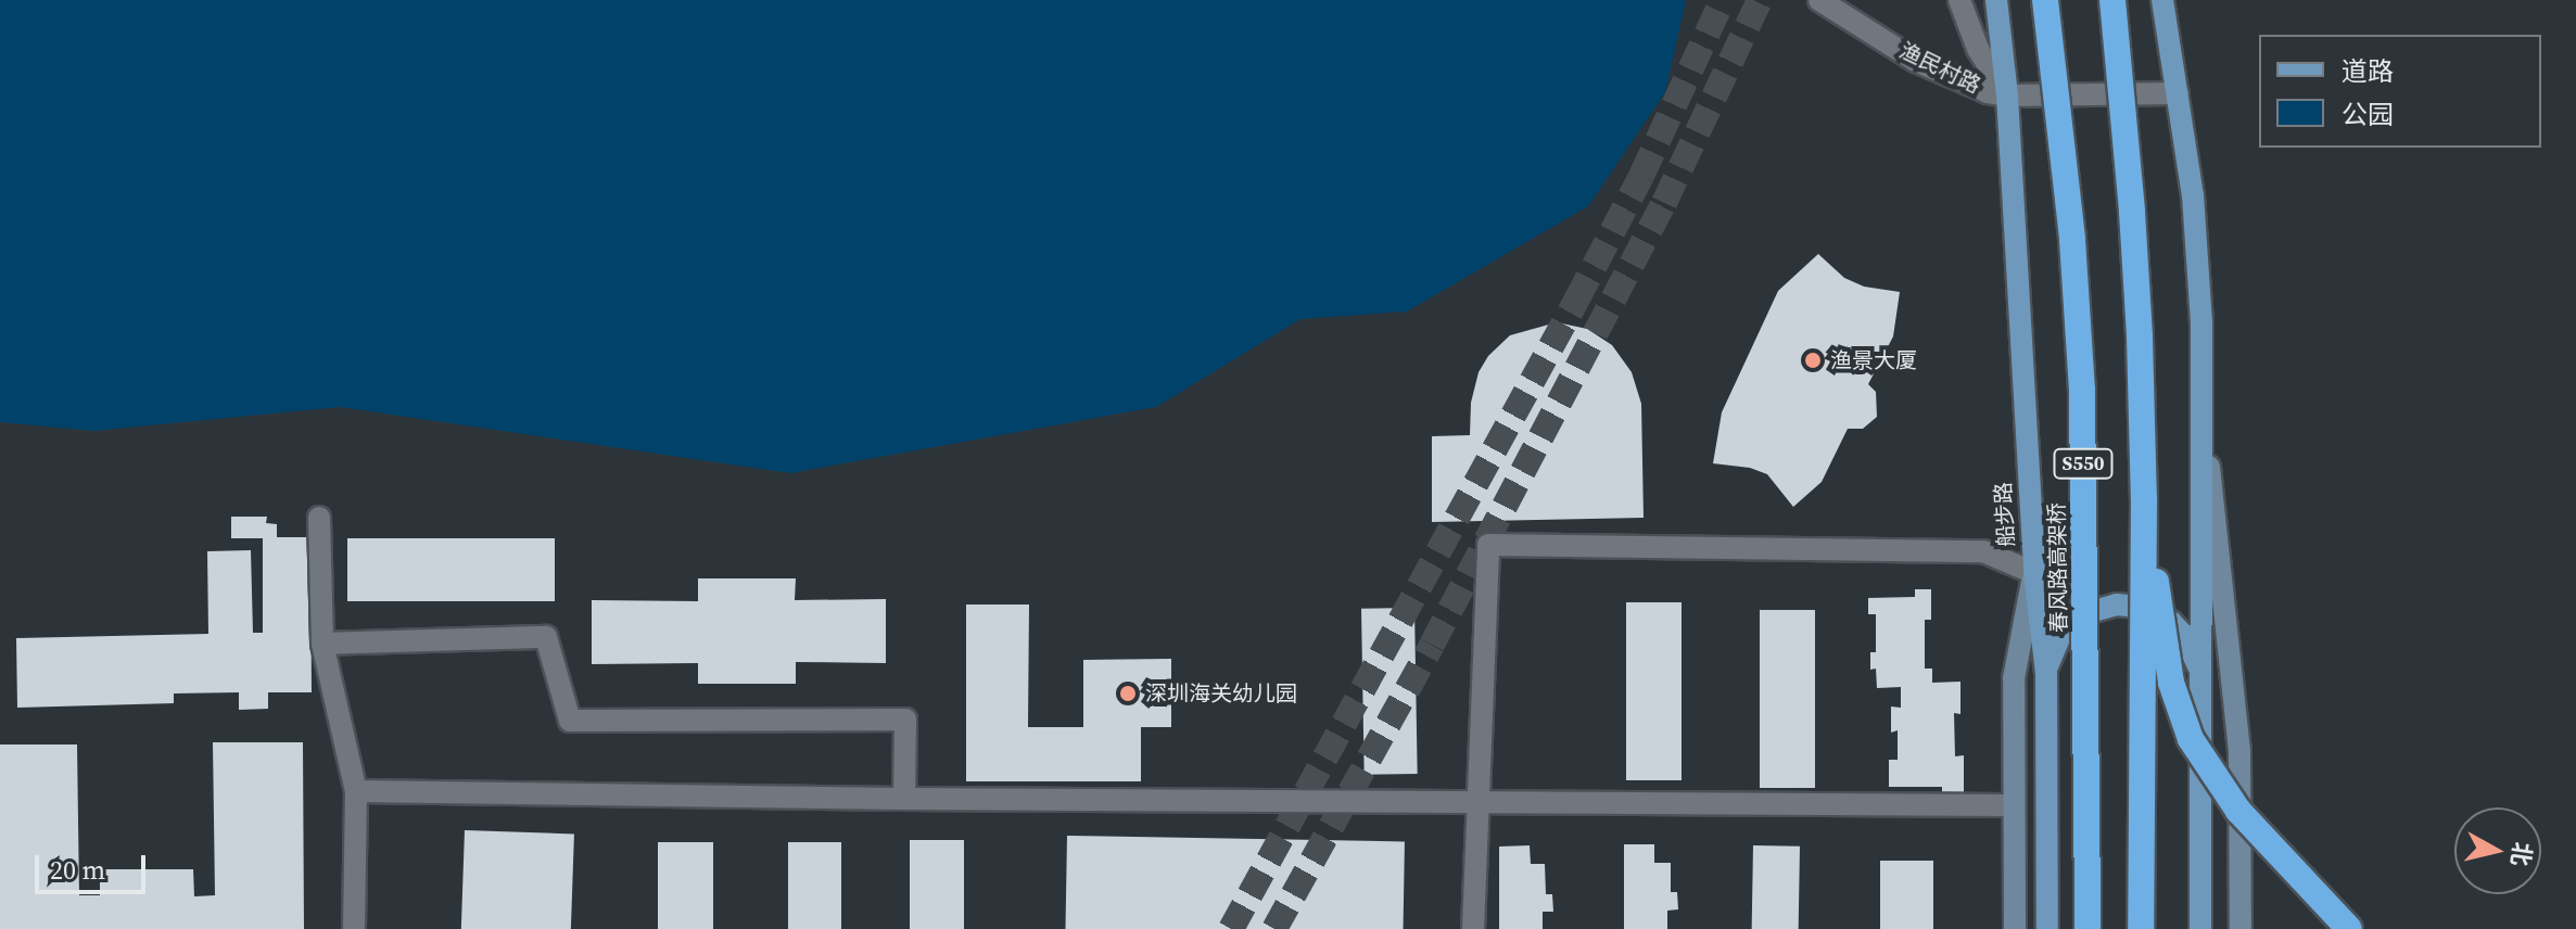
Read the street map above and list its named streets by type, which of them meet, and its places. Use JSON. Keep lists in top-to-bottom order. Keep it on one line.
{"streets":{"highway":["S550","春风路高架桥"],"main road":["船步路"],"street":["渔民村路"]},"crossings":[["渔民村路","船步路"]],"places":["渔景大厦","深圳海关幼儿园"],"legend":["道路","公园"],"scale_bar":"20 m","north":"right"}
